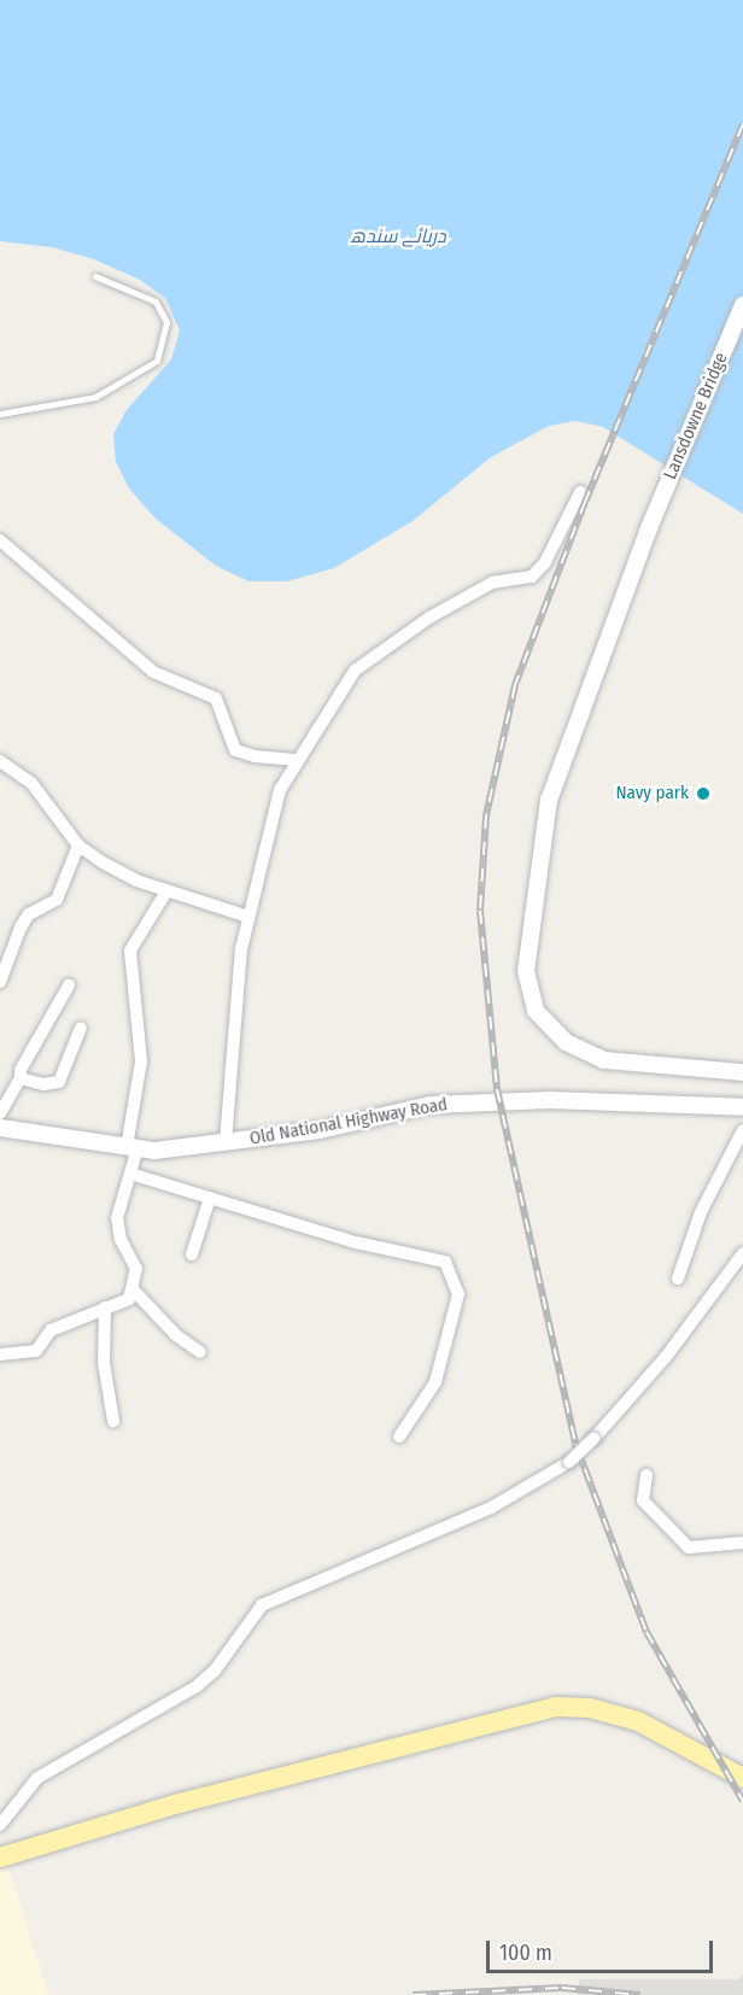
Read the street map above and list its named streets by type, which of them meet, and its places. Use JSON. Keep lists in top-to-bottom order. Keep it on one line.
{"streets":{"main road":["Lansdowne Bridge","Old National Highway Road"]},"water":["دریائے سندھ"],"places":["Navy park"],"scale_bar":"100 m"}
